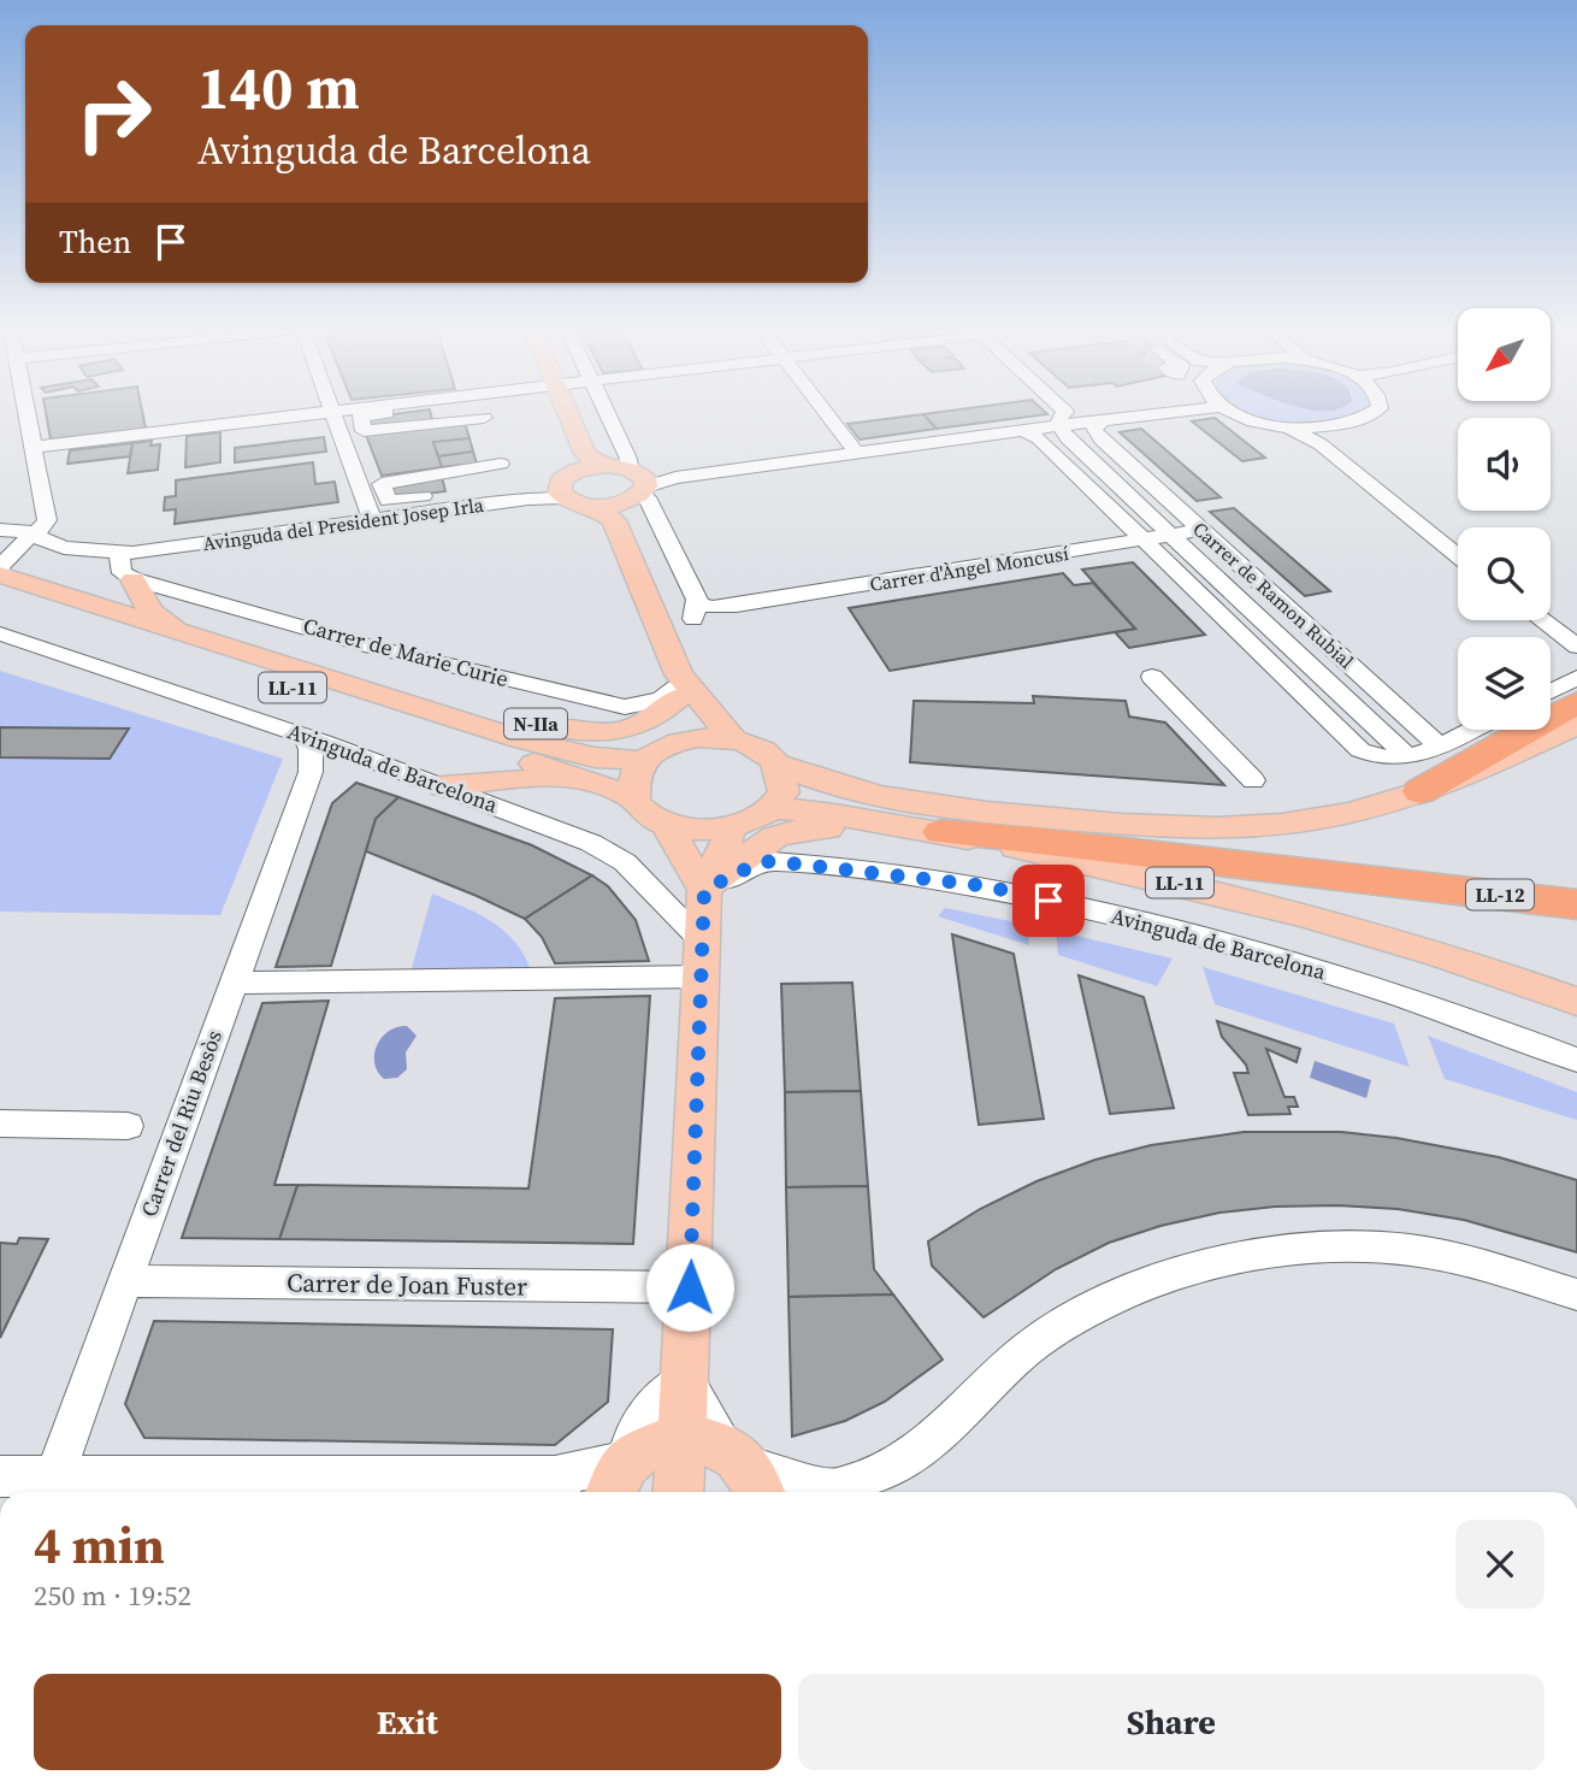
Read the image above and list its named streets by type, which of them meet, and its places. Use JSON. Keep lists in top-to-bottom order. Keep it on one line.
{"streets":{"highway":["LL-12"],"main road":["LL-11","N-IIa"],"street":["Avinguda del President Josep Irla","Carrer d'Àngel Moncusí","Carrer de Ramon Rubial","Carrer de Marie Curie","Avinguda de Barcelona","Carrer del Riu Besòs","Carrer de Joan Fuster"]},"crossings":[["Avinguda del President Josep Irla","Carrer de Marie Curie"],["Carrer d'Àngel Moncusí","Carrer de Ramon Rubial"],["Carrer de Marie Curie","N-IIa"],["LL-11","N-IIa"],["LL-11","LL-12"],["Avinguda de Barcelona","Carrer del Riu Besòs"],["Carrer del Riu Besòs","Carrer de Joan Fuster"]],"north":"bottom left","page":{"turn":["140 m","Avinguda de Barcelona"],"then":"Then","heading":["4 min","250 m · 19:52"],"buttons":["Exit","Share"]}}
